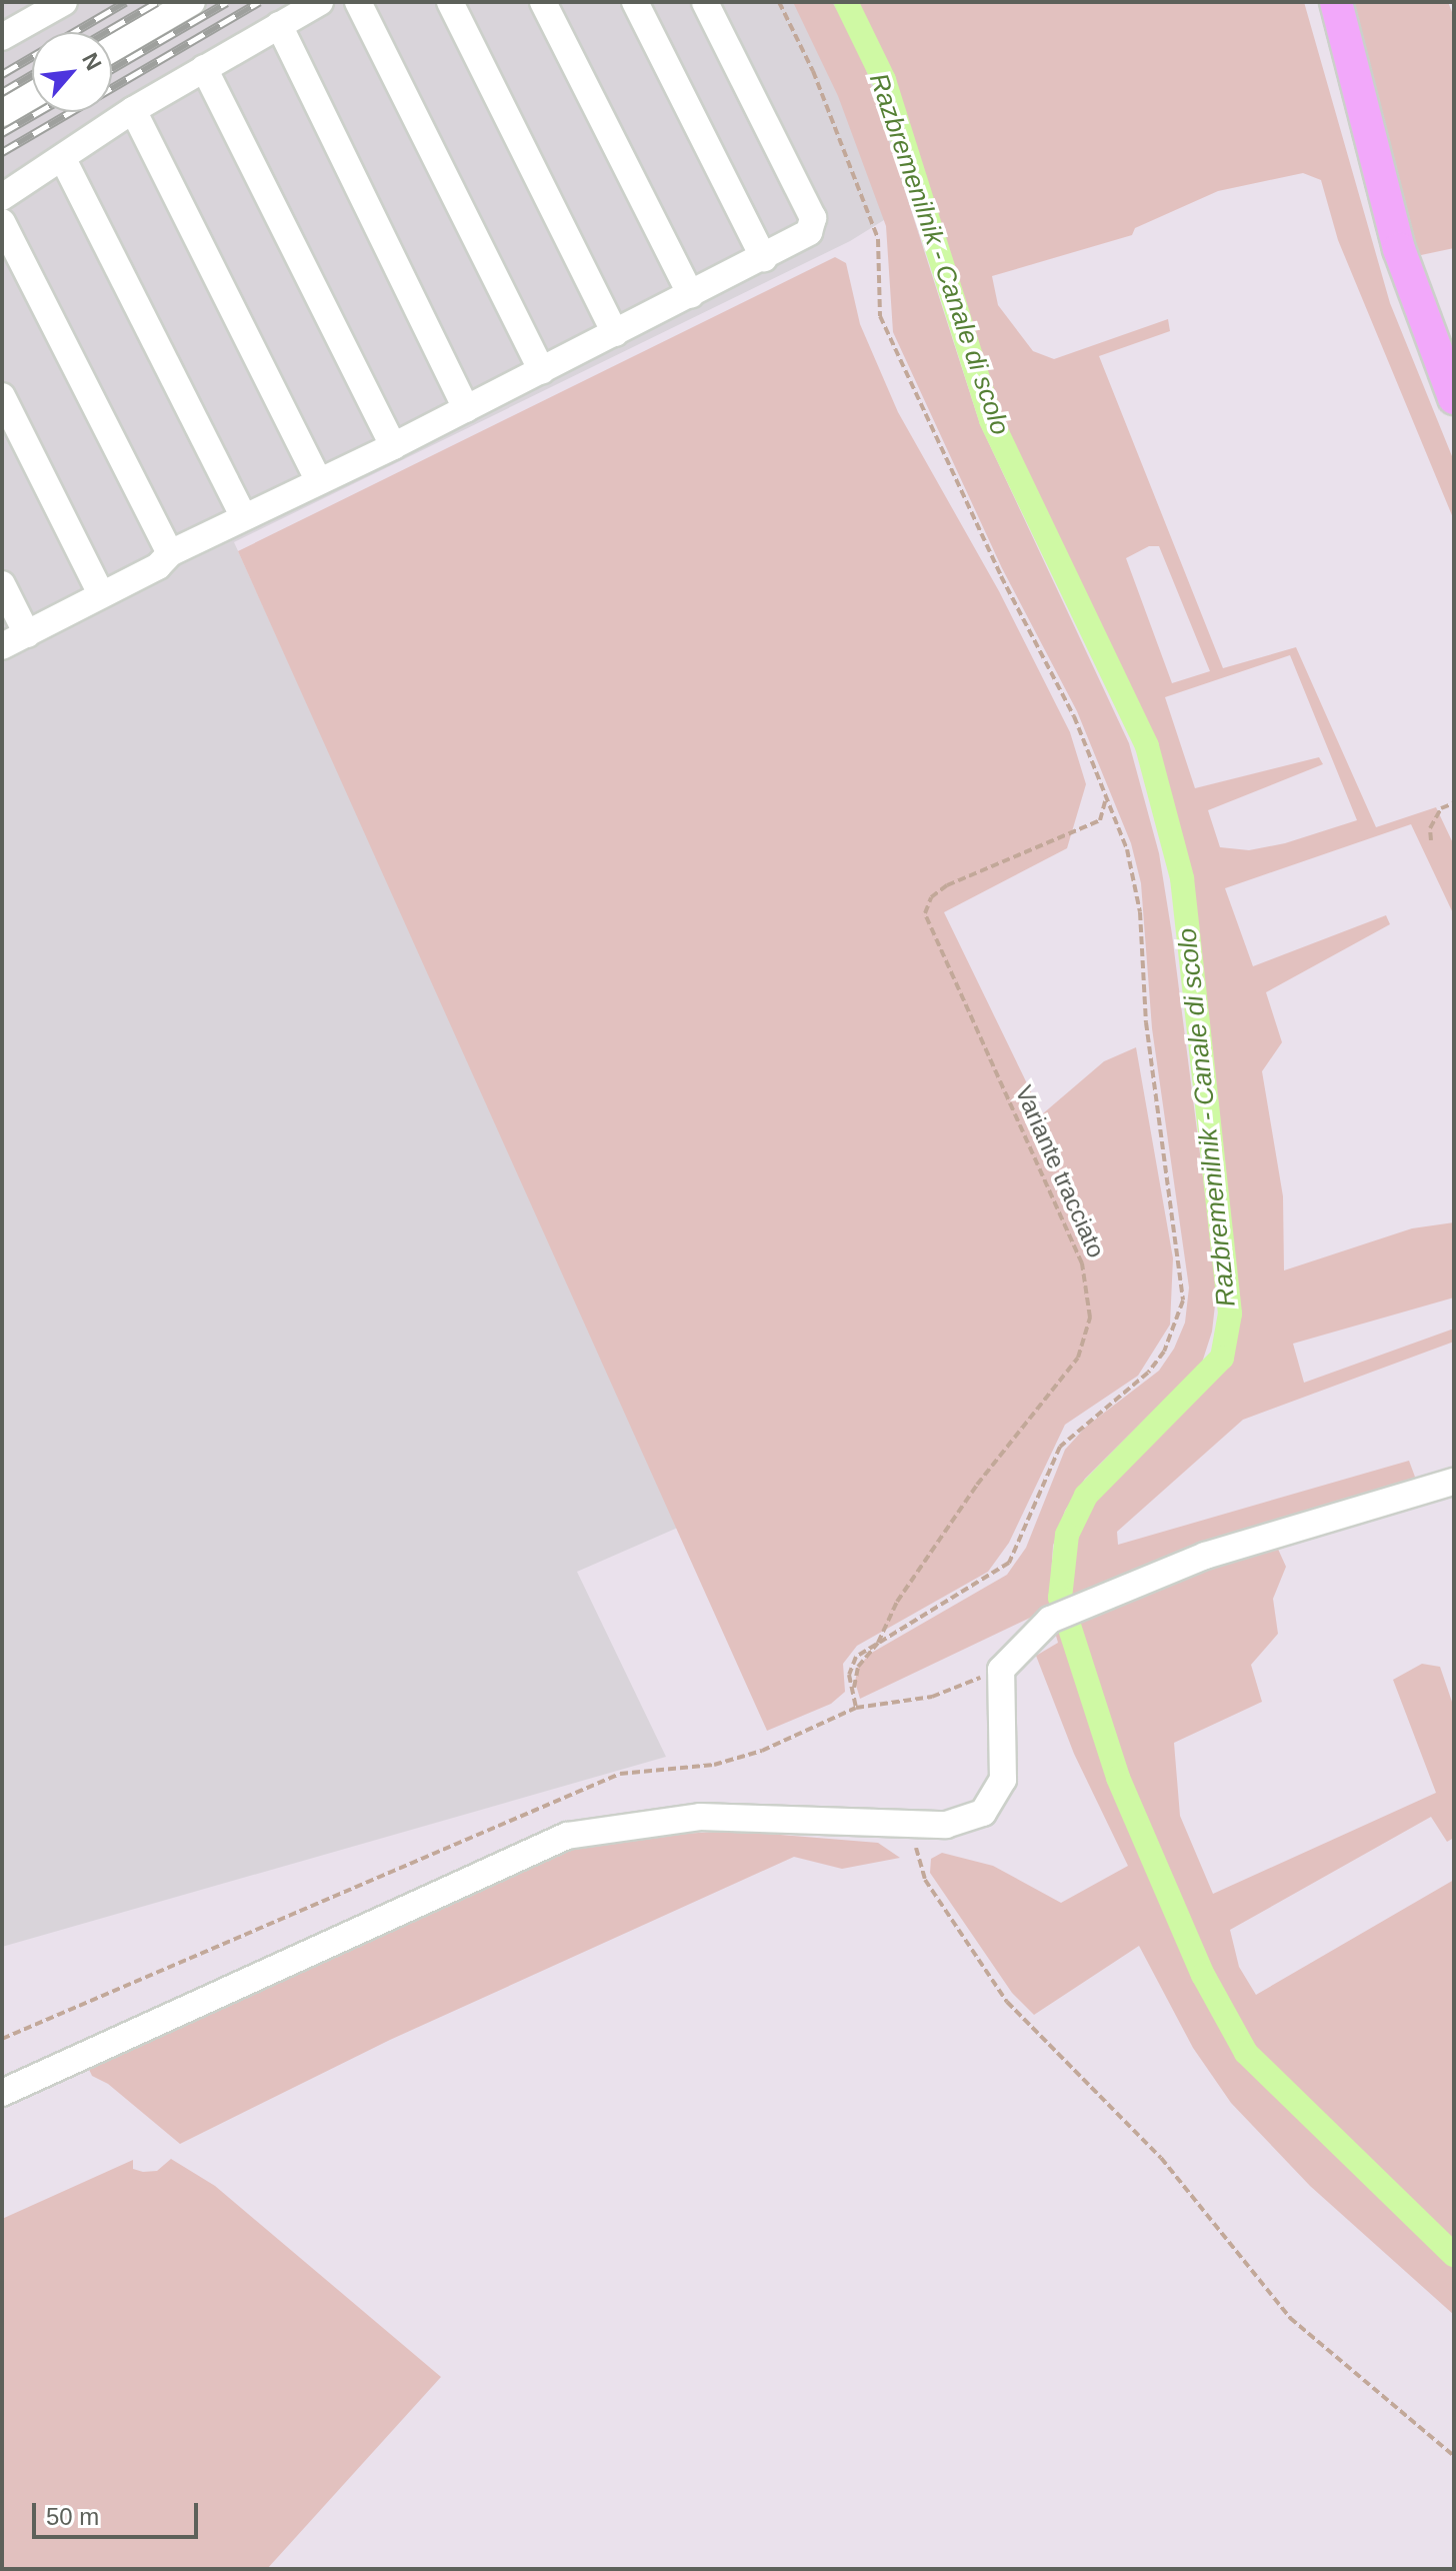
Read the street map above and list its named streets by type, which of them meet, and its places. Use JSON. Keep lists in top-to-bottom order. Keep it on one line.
{"streets":{"path":["Variante tracciato"]},"water":["Razbremenilnik - Canale di scolo"],"scale_bar":"50 m","north":"top right"}
